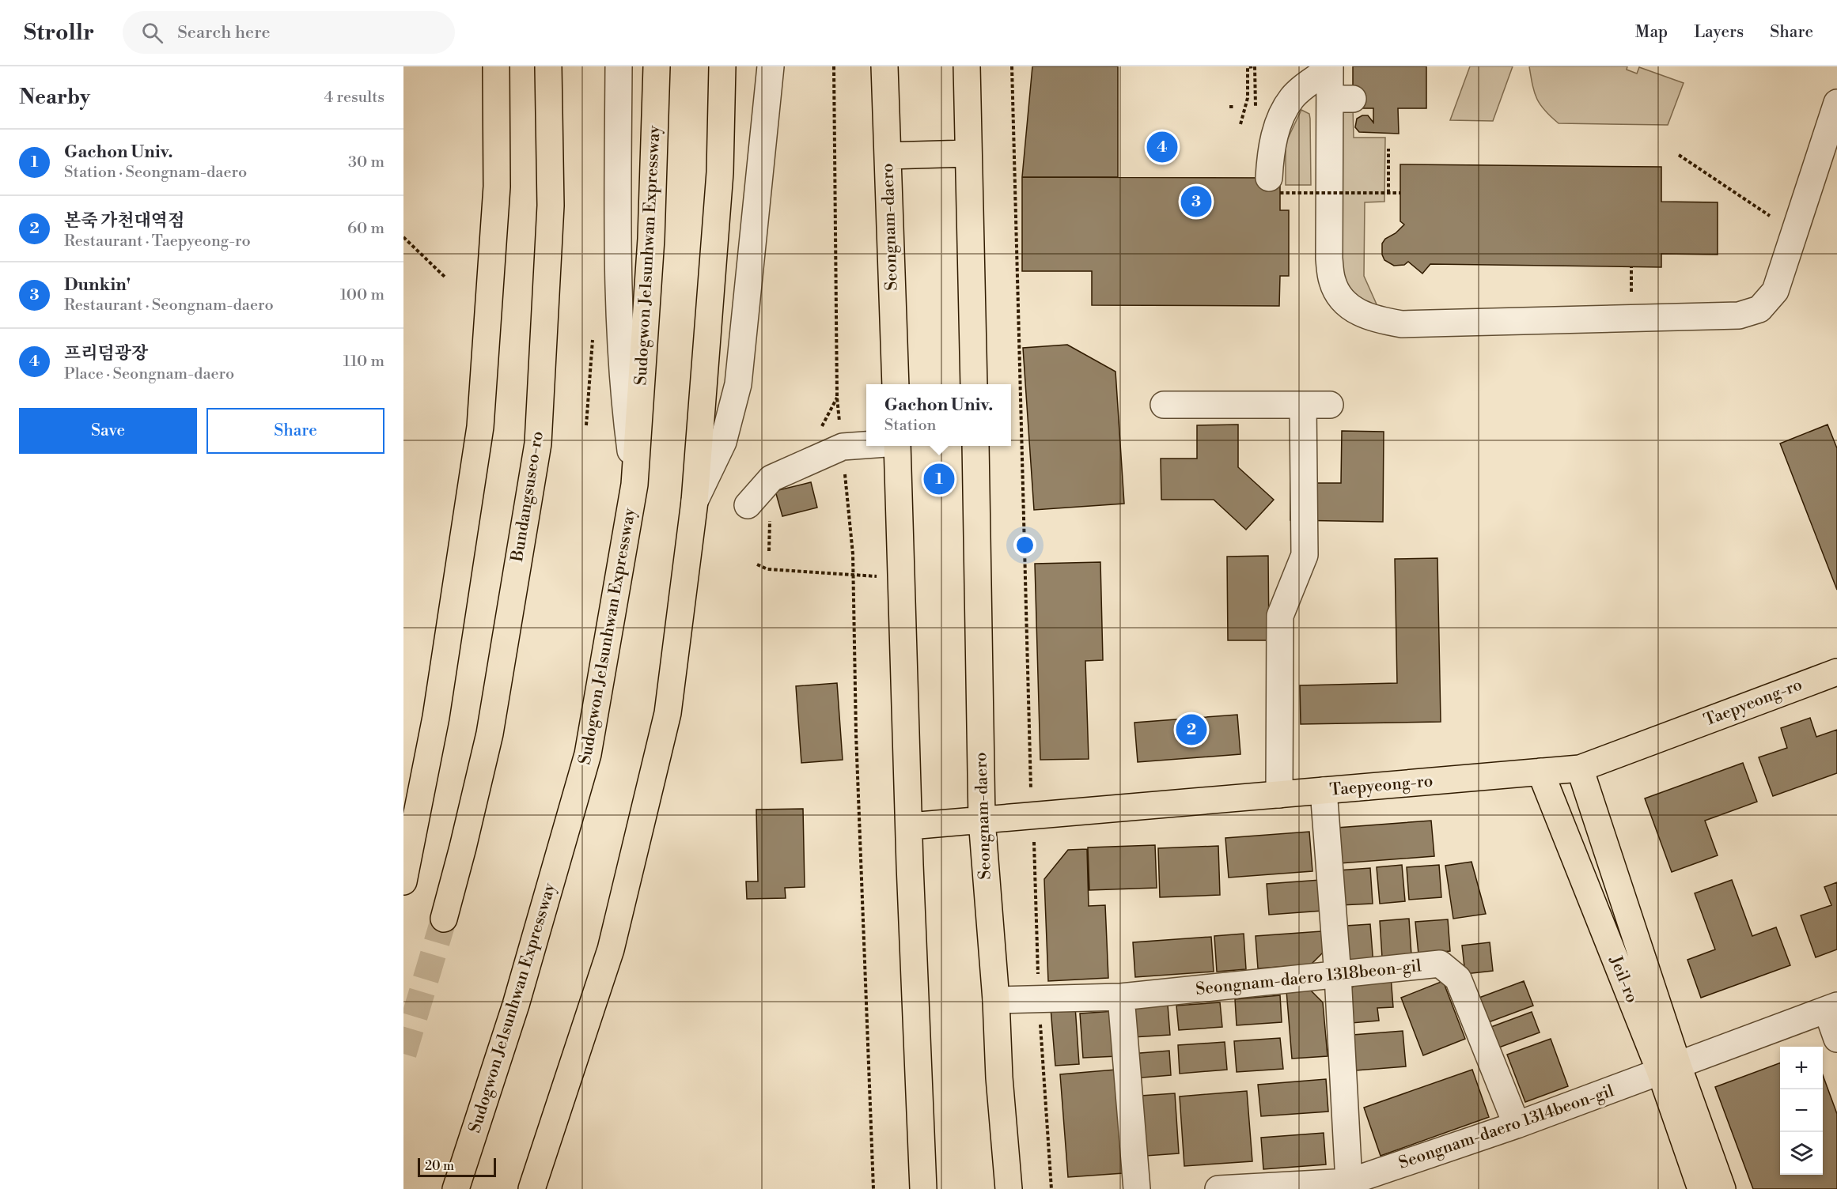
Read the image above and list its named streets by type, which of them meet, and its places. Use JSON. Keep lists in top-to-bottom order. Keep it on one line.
{"streets":{"main road":["Seongnam-daero","Sudogwon Je1sunhwan Expressway","Bundangsuseo-ro","Taepyeong-ro","Jeil-ro"],"street":["Seongnam-daero 1318beon-gil","Seongnam-daero 1314beon-gil"]},"crossings":[["Seongnam-daero","Taepyeong-ro"],["Seongnam-daero","Seongnam-daero 1318beon-gil"],["Taepyeong-ro","Jeil-ro"],["Seongnam-daero 1318beon-gil","Seongnam-daero 1314beon-gil"],["Jeil-ro","Seongnam-daero 1314beon-gil"]],"scale_bar":"20 m","page":{"header":"Strollr","search":"Search here","nav":["Map","Layers","Share"],"heading":["Nearby","4 results"],"list":[{"mark":"1","name":"Gachon Univ.","note":"Station · Seongnam-daero","value":"30 m"},{"mark":"2","name":"본죽 가천대역점","note":"Restaurant · Taepyeong-ro","value":"60 m"},{"mark":"3","name":"Dunkin'","note":"Restaurant · Seongnam-daero","value":"100 m"},{"mark":"4","name":"프리덤광장","note":"Place · Seongnam-daero","value":"110 m"}],"pins":["4","3","1","2"],"popup":["Gachon Univ.","Station"],"buttons":["Save","Share"],"map_buttons":["+","−"],"scale":"20 m"}}
